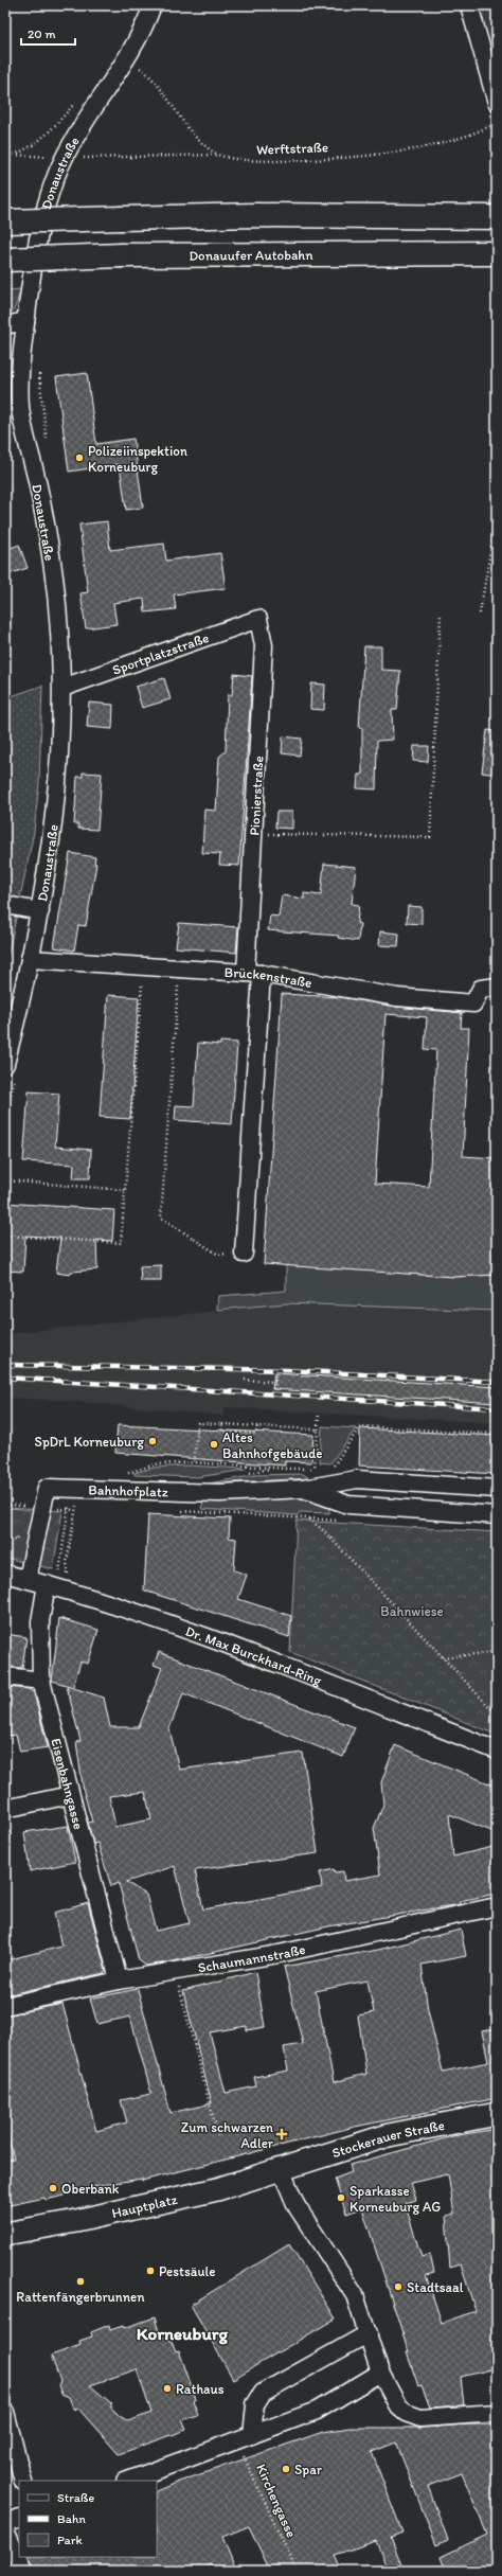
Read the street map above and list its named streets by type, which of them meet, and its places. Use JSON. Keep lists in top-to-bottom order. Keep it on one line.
{"streets":{"highway":["Donauufer Autobahn"],"main road":["Stockerauer Straße","Hauptplatz"],"street":["Donaustraße","Sportplatzstraße","Pionierstraße","Brückenstraße","Bahnhofplatz","Dr. Max Burckhard-Ring","Eisenbahngasse","Schaumannstraße"],"path":["Werftstraße","Kirchengasse"]},"crossings":[["Werftstraße","Donaustraße"],["Donaustraße","Sportplatzstraße"],["Donaustraße","Brückenstraße"],["Sportplatzstraße","Pionierstraße"],["Pionierstraße","Brückenstraße"],["Bahnhofplatz","Dr. Max Burckhard-Ring"],["Dr. Max Burckhard-Ring","Eisenbahngasse"],["Eisenbahngasse","Schaumannstraße"],["Stockerauer Straße","Hauptplatz"]],"districts":["Korneuburg"],"parks":["Bahnwiese"],"places":{"other":["Polizeiinspektion Korneuburg","SpDrL Korneuburg","Altes Bahnhofgebäude","Oberbank","Sparkasse Korneuburg AG","Pestsäule","Rattenfängerbrunnen","Stadtsaal","Rathaus","Spar"],"health":["Zum schwarzen Adler"]},"legend":["Straße","Bahn","Park"],"scale_bar":"20 m"}
